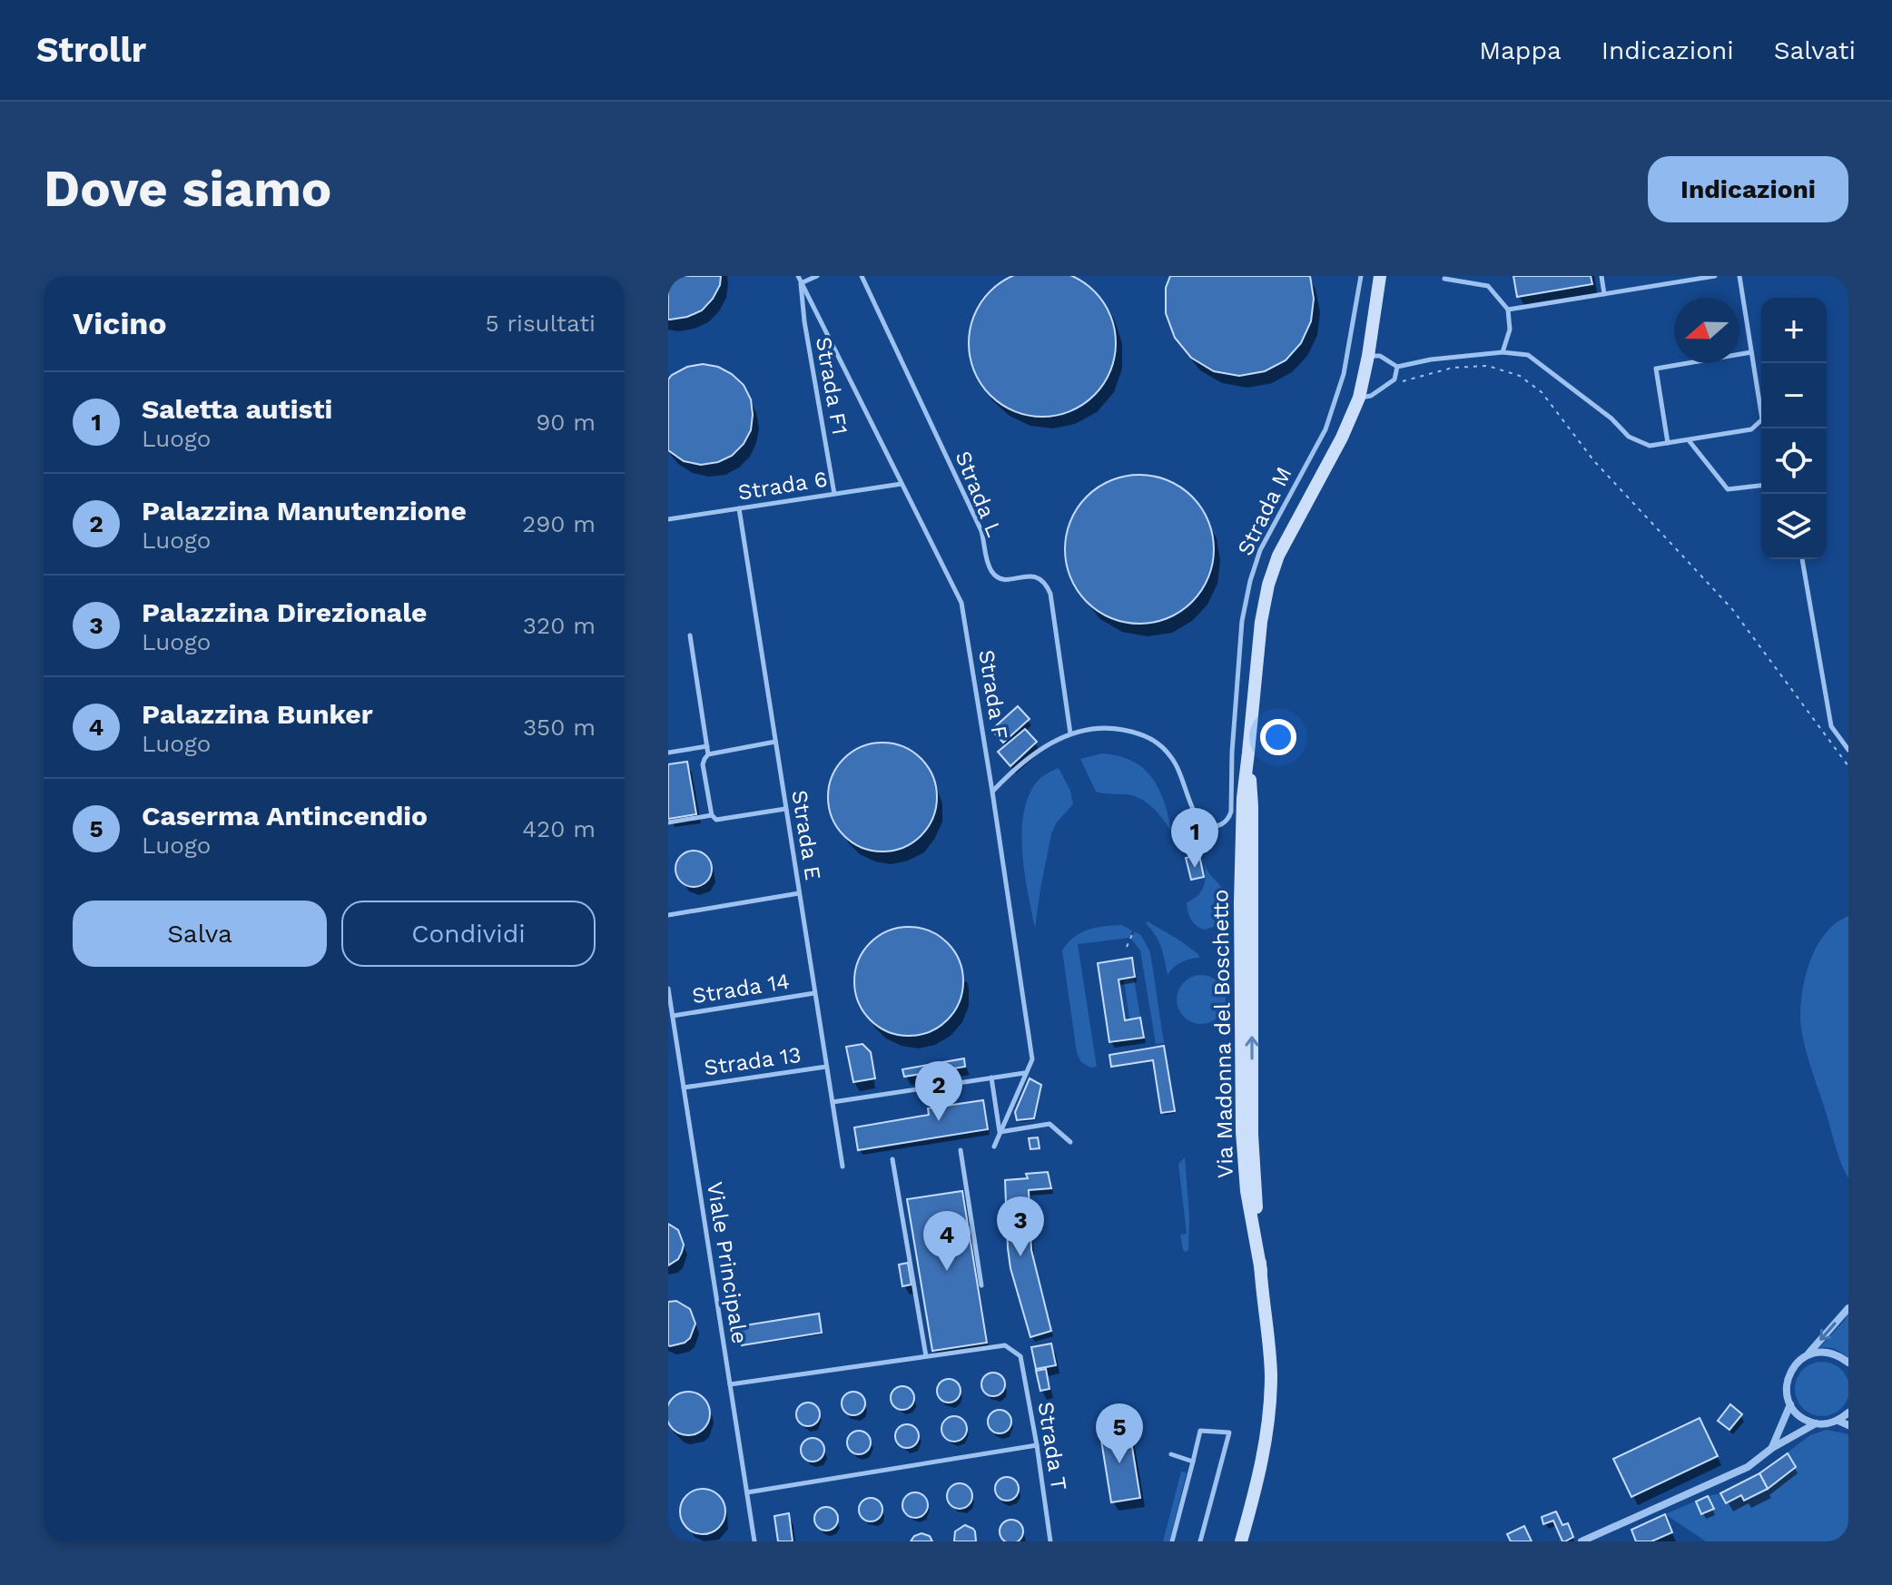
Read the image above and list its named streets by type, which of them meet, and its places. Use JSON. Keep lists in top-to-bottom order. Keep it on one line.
{"streets":{"main road":["Via Madonna del Boschetto"],"lane":["Strada F1","Strada 6","Strada L","Strada M","Strada F","Strada E","Strada 14","Strada 13","Viale Principale","Strada T"]},"crossings":[["Strada F1","Strada 6"],["Strada F1","Strada F"],["Strada 6","Strada F"],["Strada 6","Strada E"],["Strada L","Strada M"],["Strada E","Strada 14"],["Strada E","Strada 13"],["Strada 14","Viale Principale"],["Strada 13","Viale Principale"]],"north":"left","page":{"header":"Strollr","nav":["Mappa","Indicazioni","Salvati"],"buttons":["Indicazioni",["Salva","Condividi"]],"title":"Dove siamo","heading":["Vicino","5 risultati"],"map_buttons":["+","−"],"list":[{"mark":"1","name":"Saletta autisti","note":"Luogo","value":"90 m"},{"mark":"2","name":"Palazzina Manutenzione","note":"Luogo","value":"290 m"},{"mark":"3","name":"Palazzina Direzionale","note":"Luogo","value":"320 m"},{"mark":"4","name":"Palazzina Bunker","note":"Luogo","value":"350 m"},{"mark":"5","name":"Caserma Antincendio","note":"Luogo","value":"420 m"}],"pins":["1","2","3","4","5"]}}
